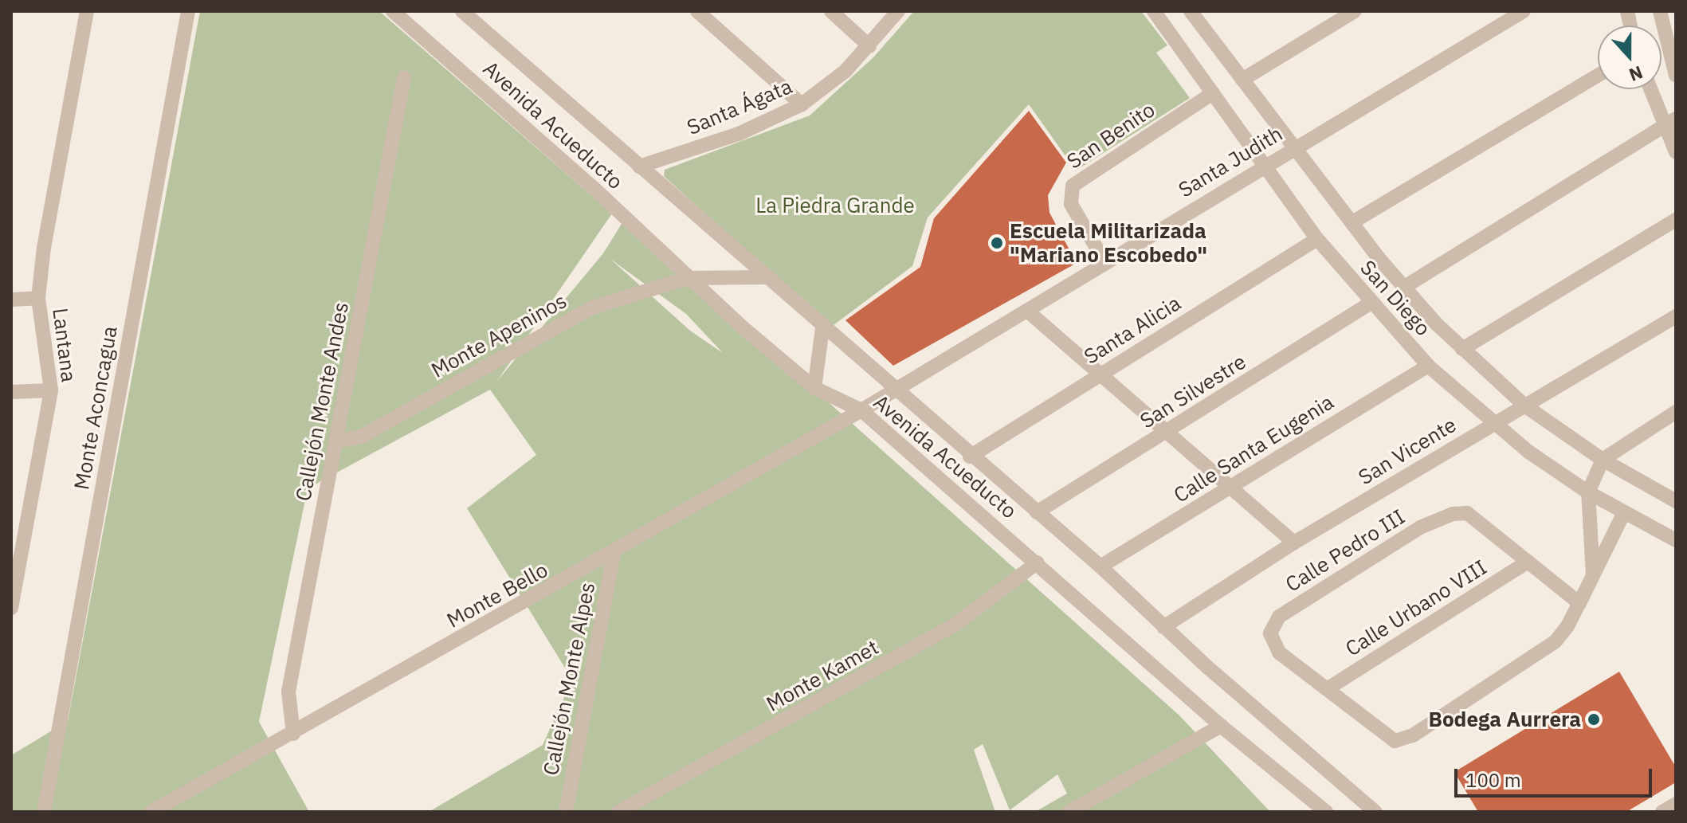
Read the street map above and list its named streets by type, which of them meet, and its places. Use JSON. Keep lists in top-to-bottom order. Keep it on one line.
{"streets":{"street":["Santa Ágata","Avenida Acueducto","San Benito","Santa Judith","San Diego","Santa Alicia","Monte Apeninos","Lantana","San Silvestre","Callejón Monte Andes","Monte Aconcagua","Calle Santa Eugenia","San Vicente","Calle Pedro III","Monte Bello","Calle Urbano VIII","Monte Kamet","Callejón Monte Alpes"]},"crossings":[["Santa Ágata","Avenida Acueducto"],["Avenida Acueducto","Santa Judith"],["Avenida Acueducto","Santa Alicia"],["Avenida Acueducto","Monte Apeninos"],["Avenida Acueducto","San Silvestre"],["Avenida Acueducto","Calle Santa Eugenia"],["Avenida Acueducto","San Vicente"],["Avenida Acueducto","Monte Bello"],["Avenida Acueducto","Monte Kamet"],["San Benito","Santa Judith"],["San Benito","San Diego"],["Santa Judith","San Diego"],["Santa Judith","Monte Bello"],["San Diego","Santa Alicia"],["San Diego","San Silvestre"],["San Diego","Calle Santa Eugenia"],["San Diego","San Vicente"],["Monte Apeninos","Callejón Monte Andes"],["Callejón Monte Andes","Monte Bello"],["Calle Pedro III","Calle Urbano VIII"],["Monte Bello","Callejón Monte Alpes"]],"parks":["La Piedra Grande"],"places":["Escuela Militarizada \"Mariano Escobedo\"","Bodega Aurrera"],"scale_bar":"100 m","north":"bottom"}
